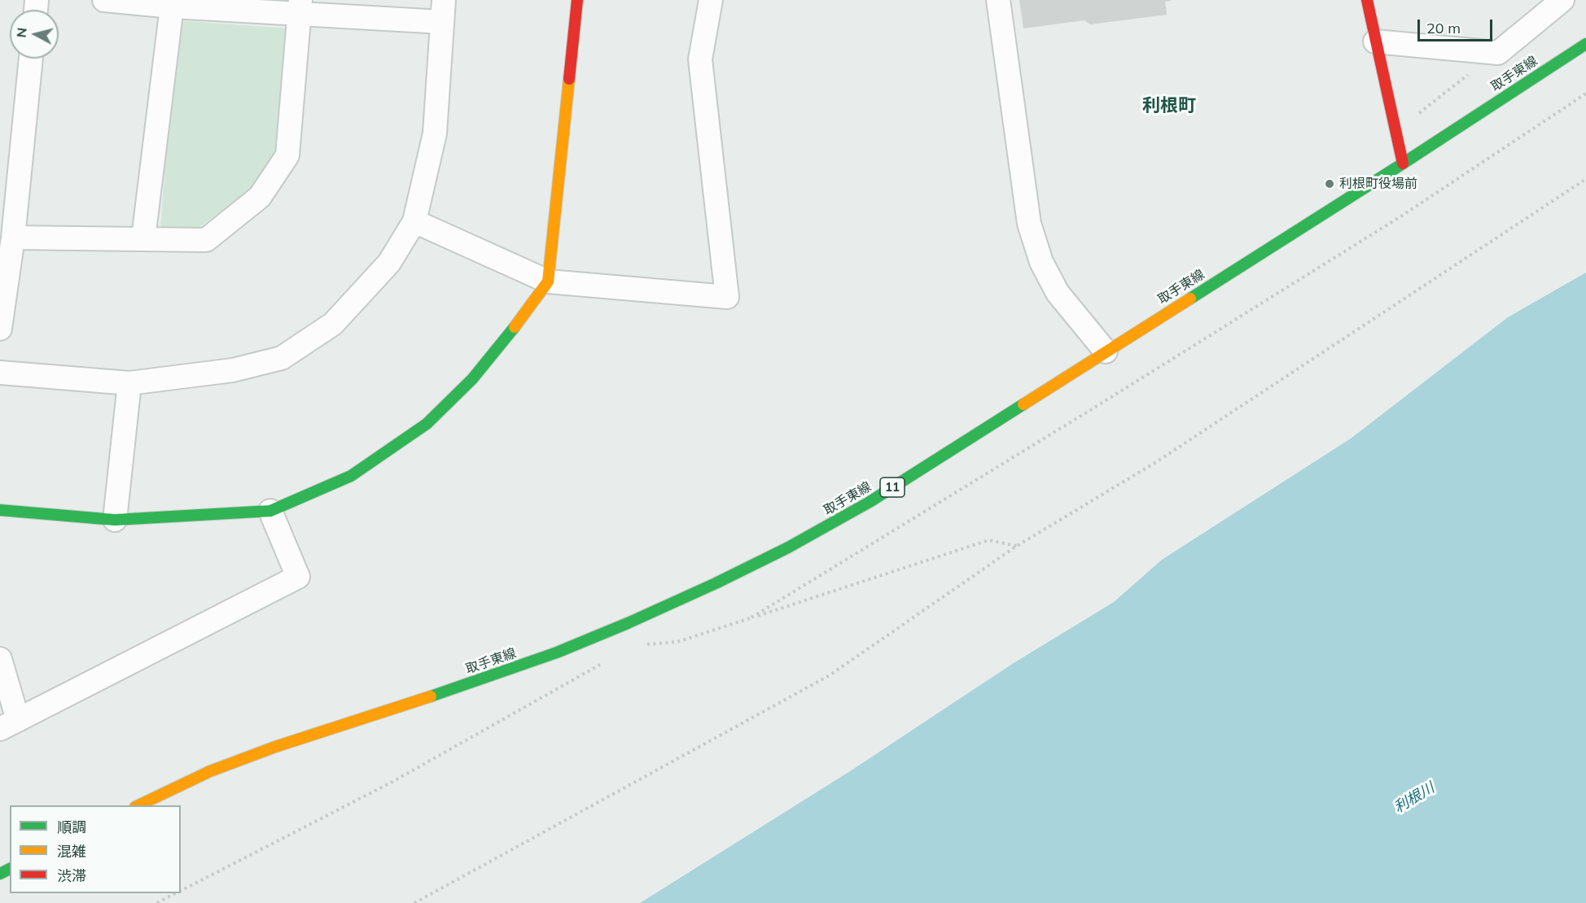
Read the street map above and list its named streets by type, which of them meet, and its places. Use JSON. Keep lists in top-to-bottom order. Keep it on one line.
{"streets":{"main road":["取手東線","11"]},"districts":["利根町"],"water":["利根川"],"places":["利根町役場前"],"legend":["順調","混雑","渋滞"],"scale_bar":"20 m","north":"left"}
